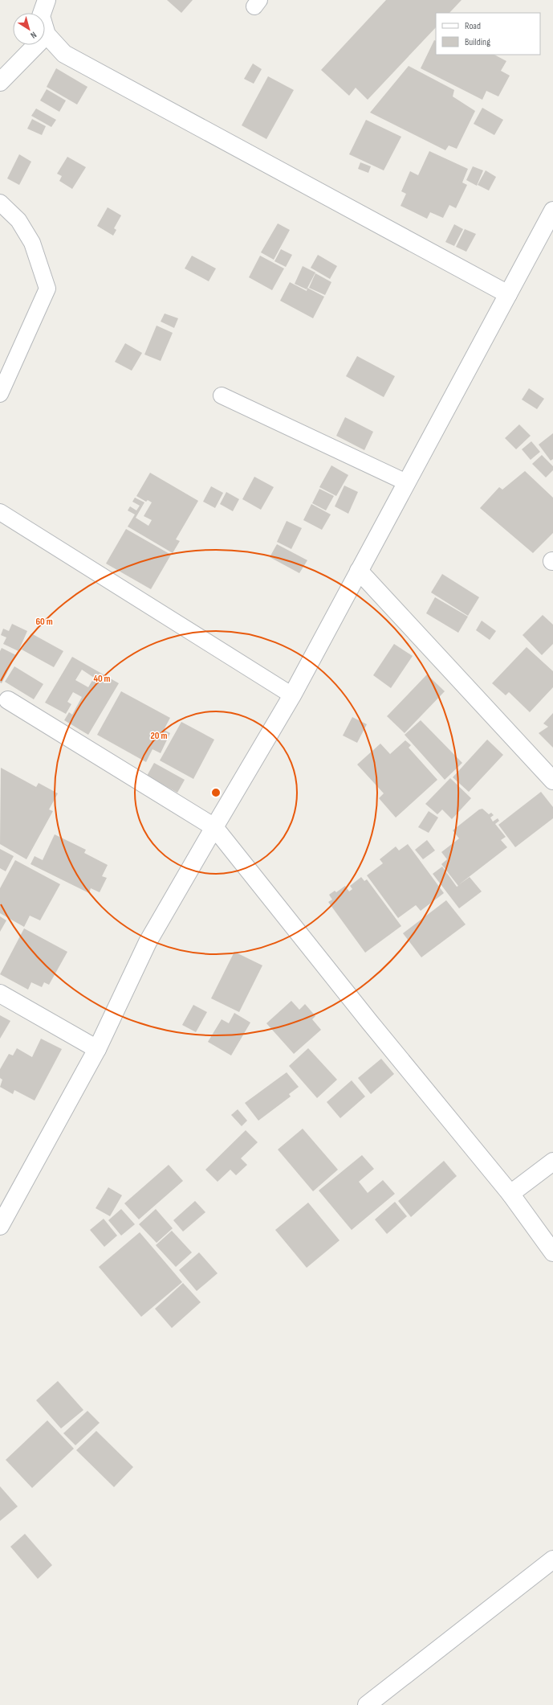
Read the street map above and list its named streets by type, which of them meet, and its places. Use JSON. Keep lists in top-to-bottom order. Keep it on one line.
{"legend":["Road","Building"],"north":"bottom right","rings":["60 m","40 m","20 m"]}
